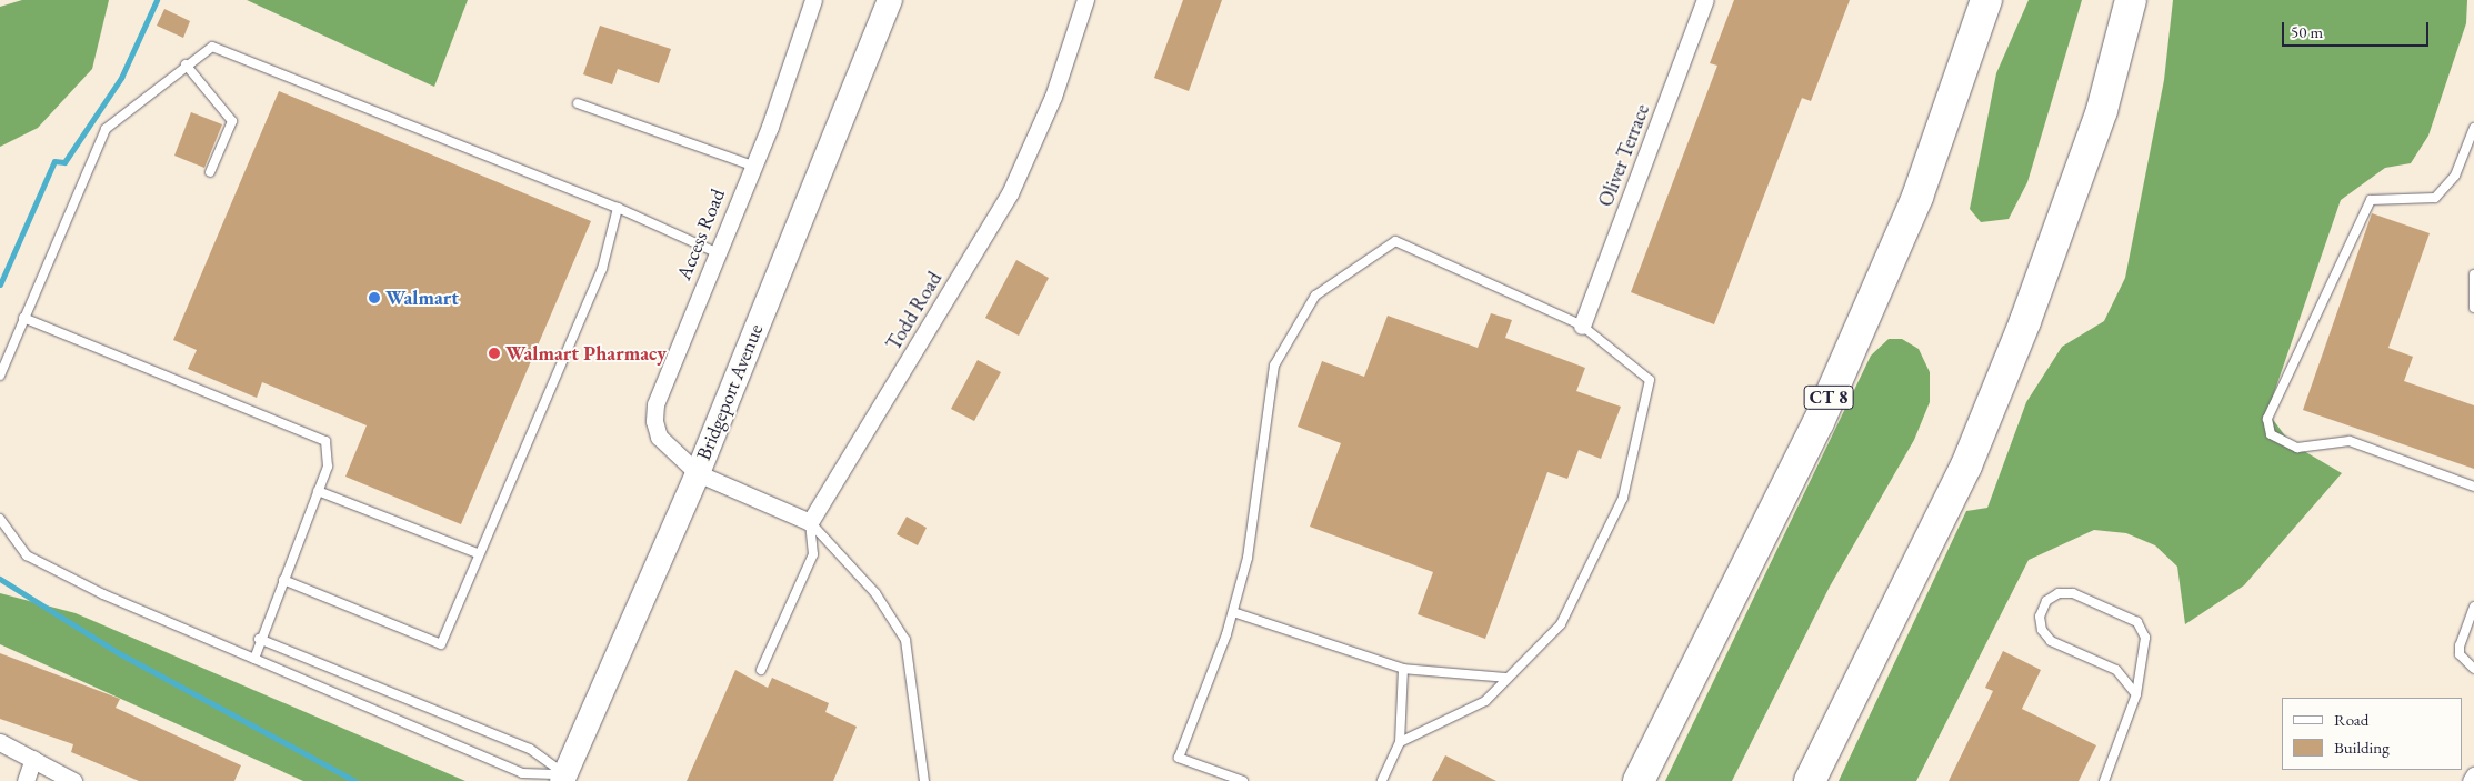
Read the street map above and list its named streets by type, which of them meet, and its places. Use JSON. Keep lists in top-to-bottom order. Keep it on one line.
{"streets":{"highway":["CT 8"],"main road":["Bridgeport Avenue"],"street":["Oliver Terrace","Access Road","Todd Road"]},"crossings":[["Access Road","Bridgeport Avenue"]],"places":["Walmart","Walmart Pharmacy"],"legend":["Road","Building"],"scale_bar":"50 m"}
